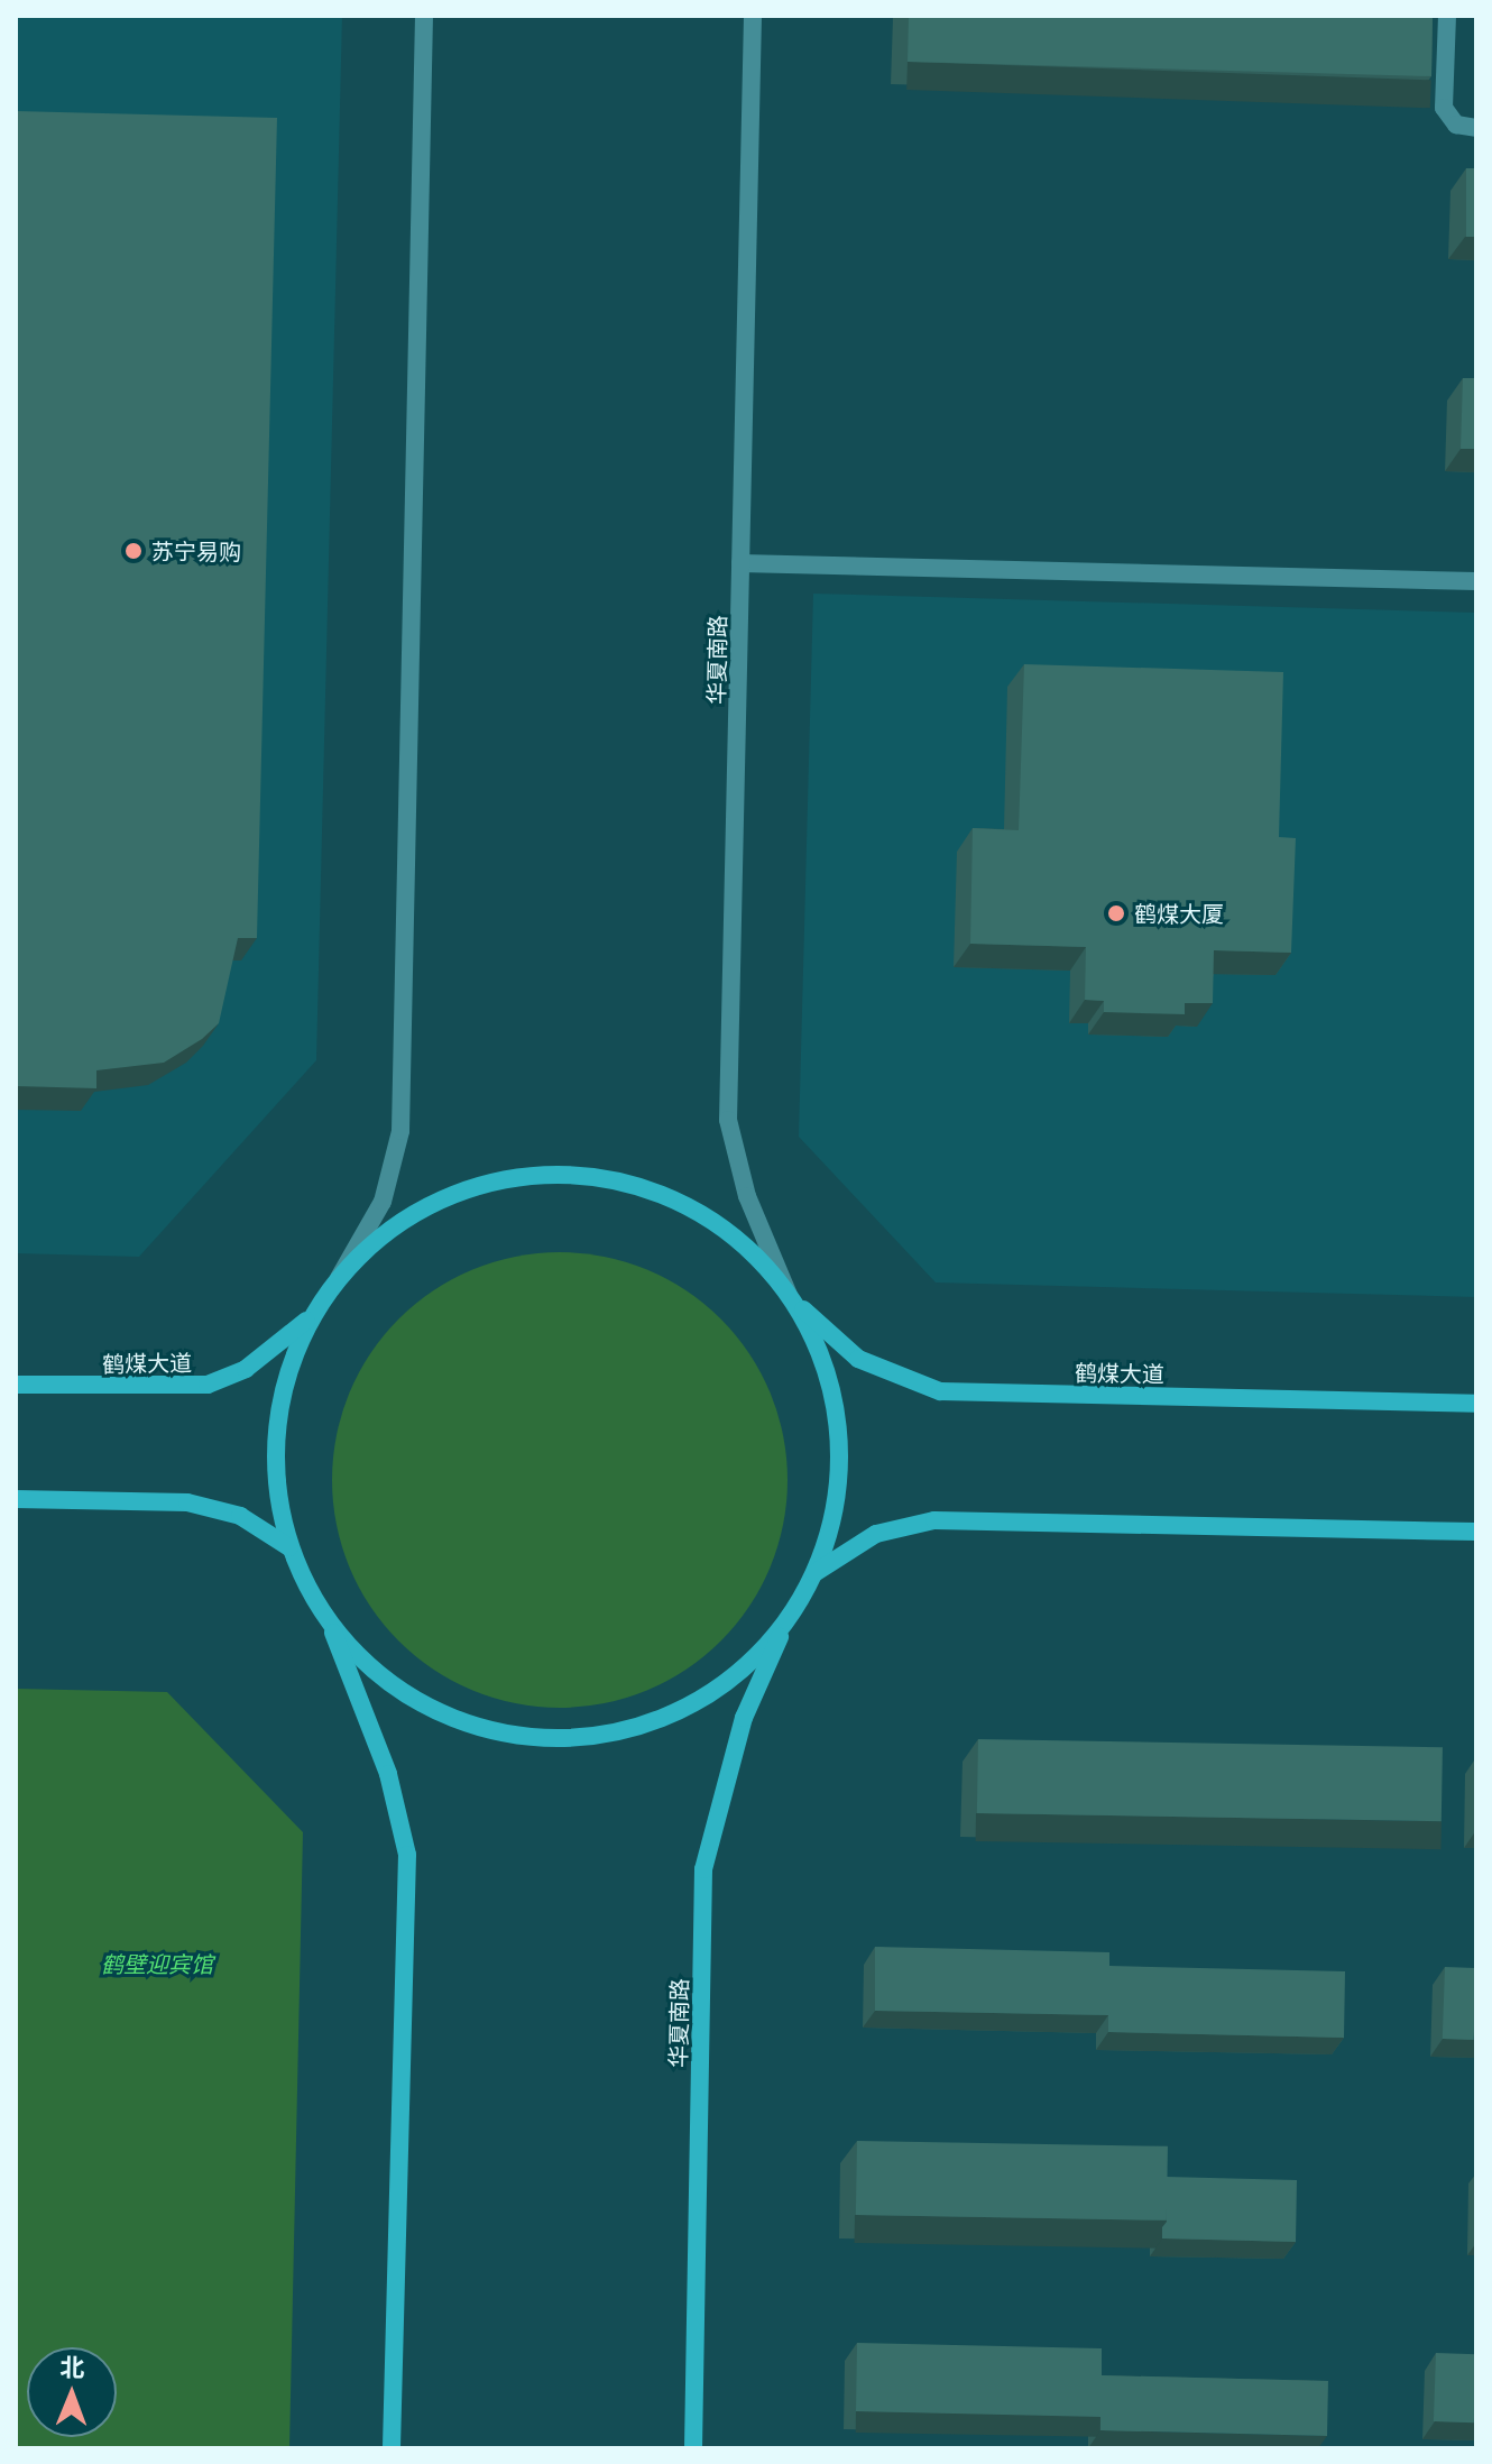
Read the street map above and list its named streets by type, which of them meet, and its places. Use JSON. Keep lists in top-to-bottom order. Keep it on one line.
{"streets":{"main road":["华夏南路","鹤煤大道"]},"crossings":[["华夏南路","鹤煤大道"]],"parks":["鹤壁迎宾馆"],"places":["苏宁易购","鹤煤大厦"],"north":"top"}
